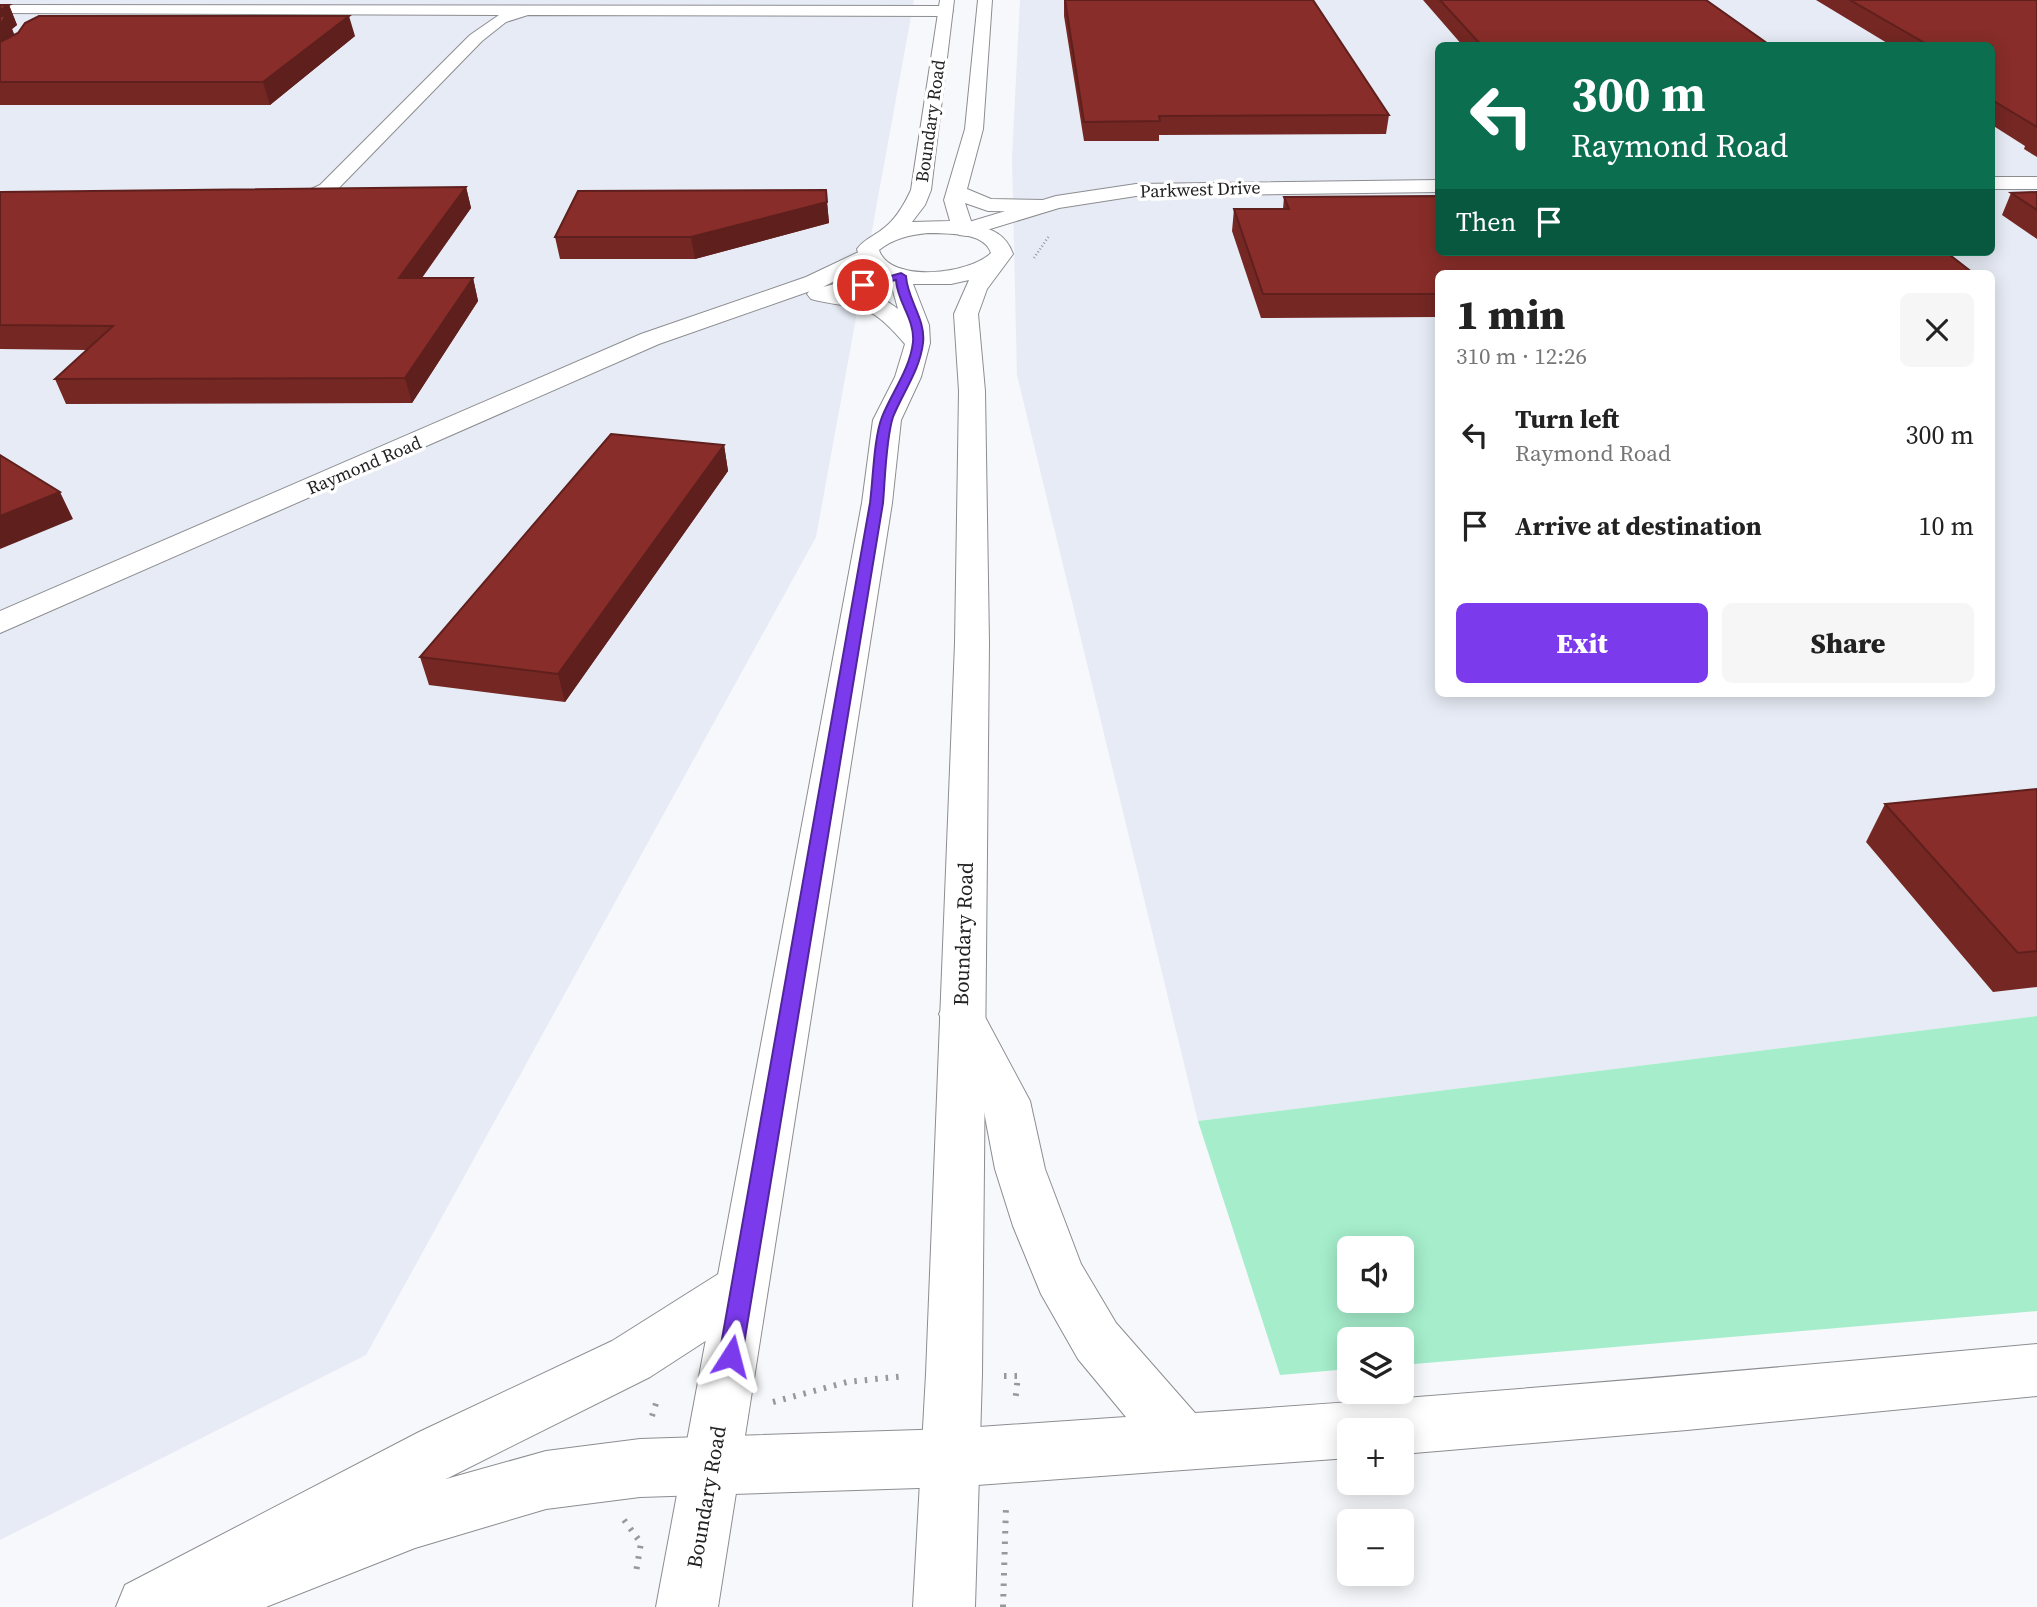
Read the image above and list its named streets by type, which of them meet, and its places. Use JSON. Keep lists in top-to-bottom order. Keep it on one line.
{"streets":{"main road":["Boundary Road","Parkwest Drive","Raymond Road"]},"crossings":[["Boundary Road","Parkwest Drive"],["Boundary Road","Raymond Road"]],"page":{"turn":["300 m","Raymond Road"],"then":"Then","heading":["1 min","310 m · 12:26"],"list":[{"name":"Turn left","note":"Raymond Road","value":"300 m"},{"name":"Arrive at destination","value":"10 m"}],"buttons":["Exit","Share"],"map_buttons":["+","−"]}}
